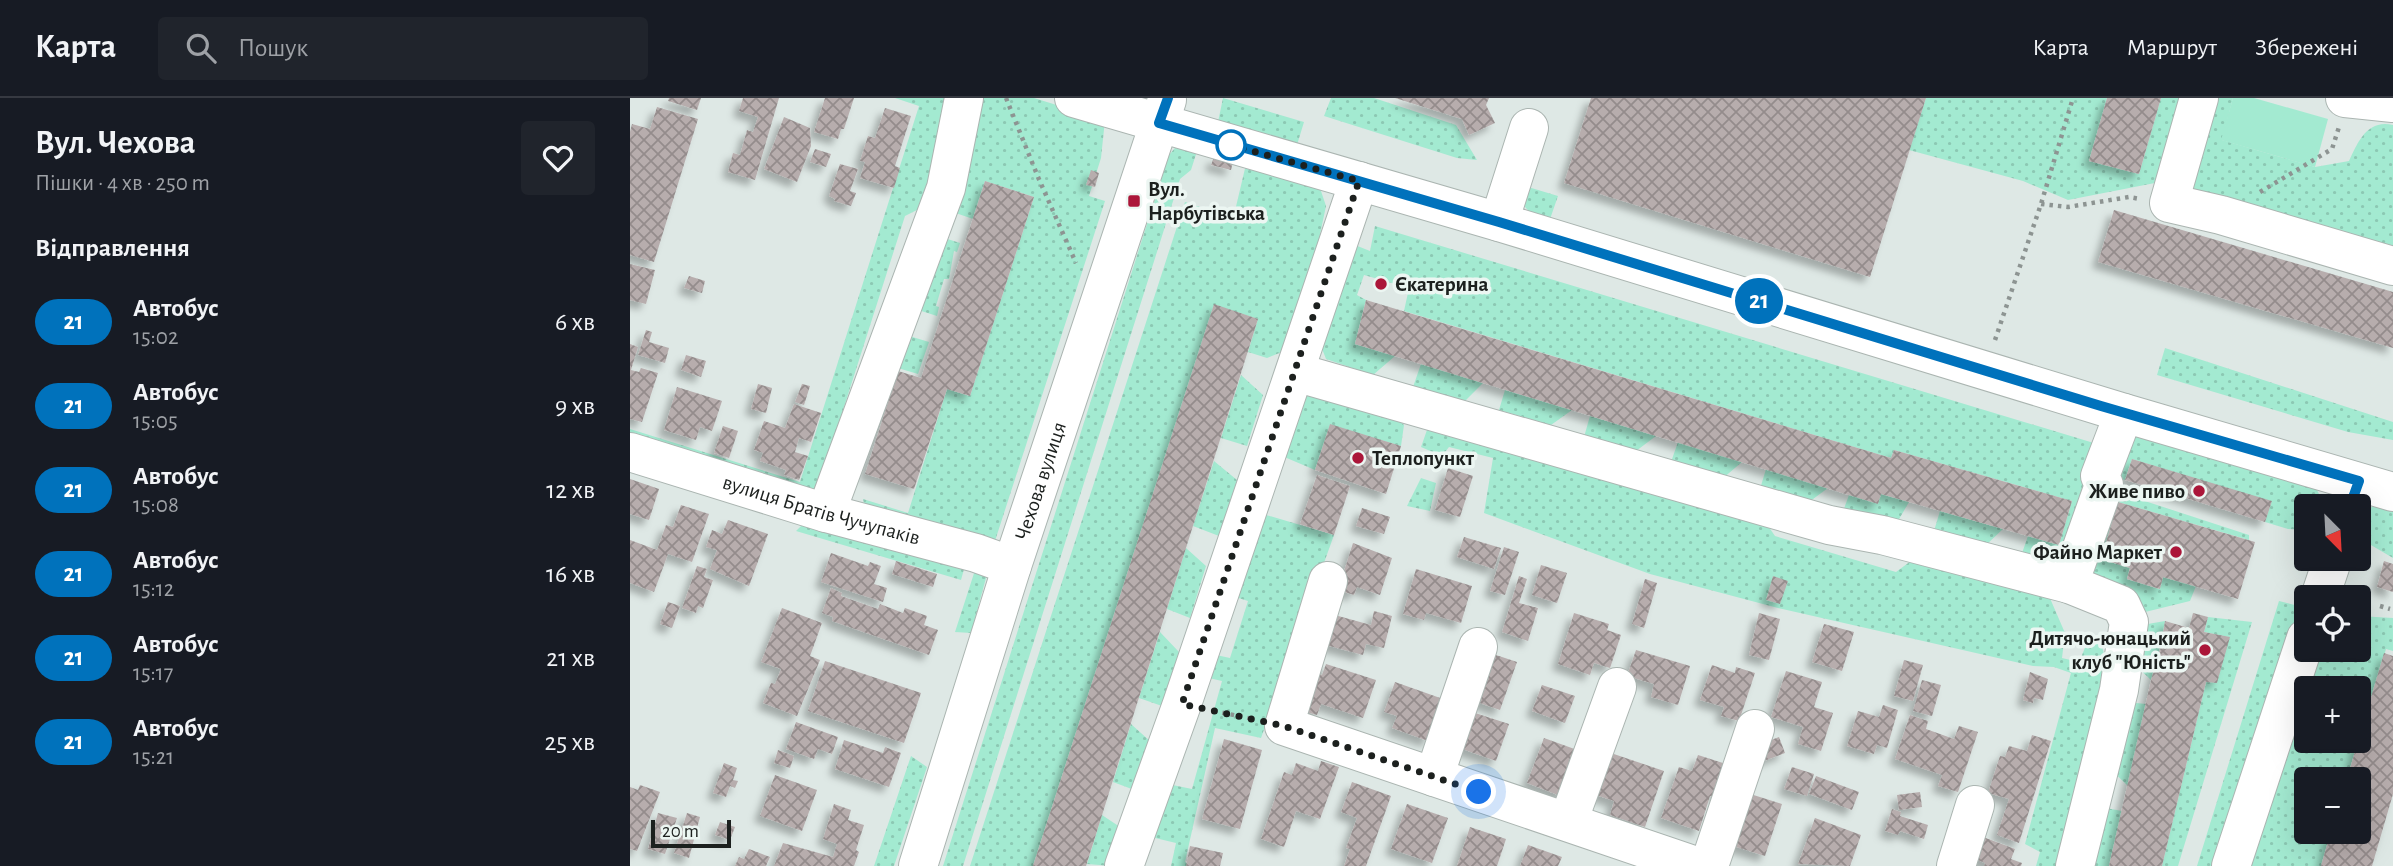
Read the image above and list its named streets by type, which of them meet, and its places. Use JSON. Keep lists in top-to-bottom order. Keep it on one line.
{"streets":{"street":["Чехова вулиця","вулиця Братів Чучупаків"]},"crossings":[["Чехова вулиця","вулиця Братів Чучупаків"]],"places":{"transit":["Вул. Нарбутівська"],"other":["Єкатерина","Теплопункт","Живе пиво","Файно Маркет","Дитячо-юнацький клуб \"Юність\""]},"lines":["bus line 21"],"scale_bar":"20 m","north":"bottom right","page":{"header":"Карта","search":"Пошук","nav":["Карта","Маршрут","Збережені"],"heading":[["Вул. Чехова","Пішки · 4 хв · 250 m"],"Відправлення"],"on_map":"21","list":[{"mark":"21","name":"Автобус","note":"15:02","value":"6 хв"},{"mark":"21","name":"Автобус","note":"15:05","value":"9 хв"},{"mark":"21","name":"Автобус","note":"15:08","value":"12 хв"},{"mark":"21","name":"Автобус","note":"15:12","value":"16 хв"},{"mark":"21","name":"Автобус","note":"15:17","value":"21 хв"},{"mark":"21","name":"Автобус","note":"15:21","value":"25 хв"}],"map_buttons":["+","−"],"scale":"20 m"}}
